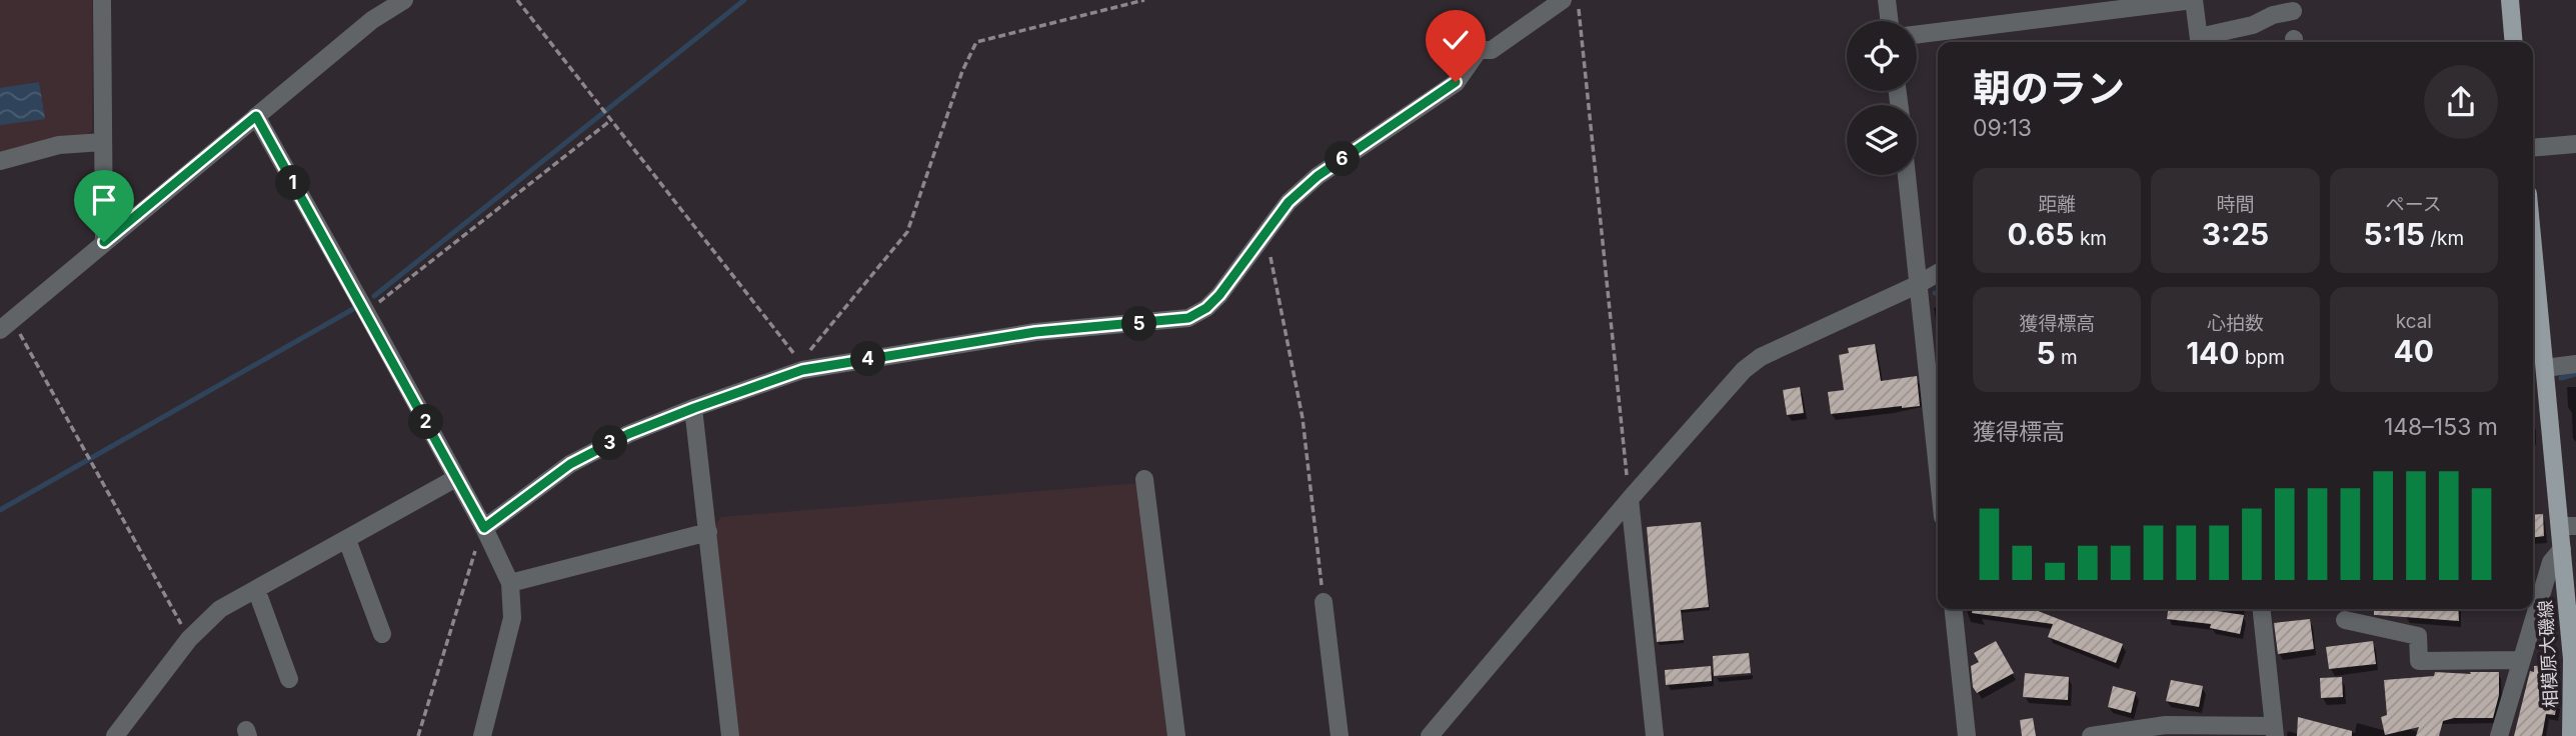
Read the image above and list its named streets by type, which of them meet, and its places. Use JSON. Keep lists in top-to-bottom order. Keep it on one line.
{"streets":{"main road":["相模原大磯線"]},"page":{"heading":["朝のラン","09:13"],"pins":["6","1","5","4","2","3"],"stats":[["距離","0.65 km"],["時間","3:25"],["ペース","5:15 /km"],["獲得標高","5 m"],["心拍数","140 bpm"],["kcal","40"]],"chart":["獲得標高","148–153 m"]}}
